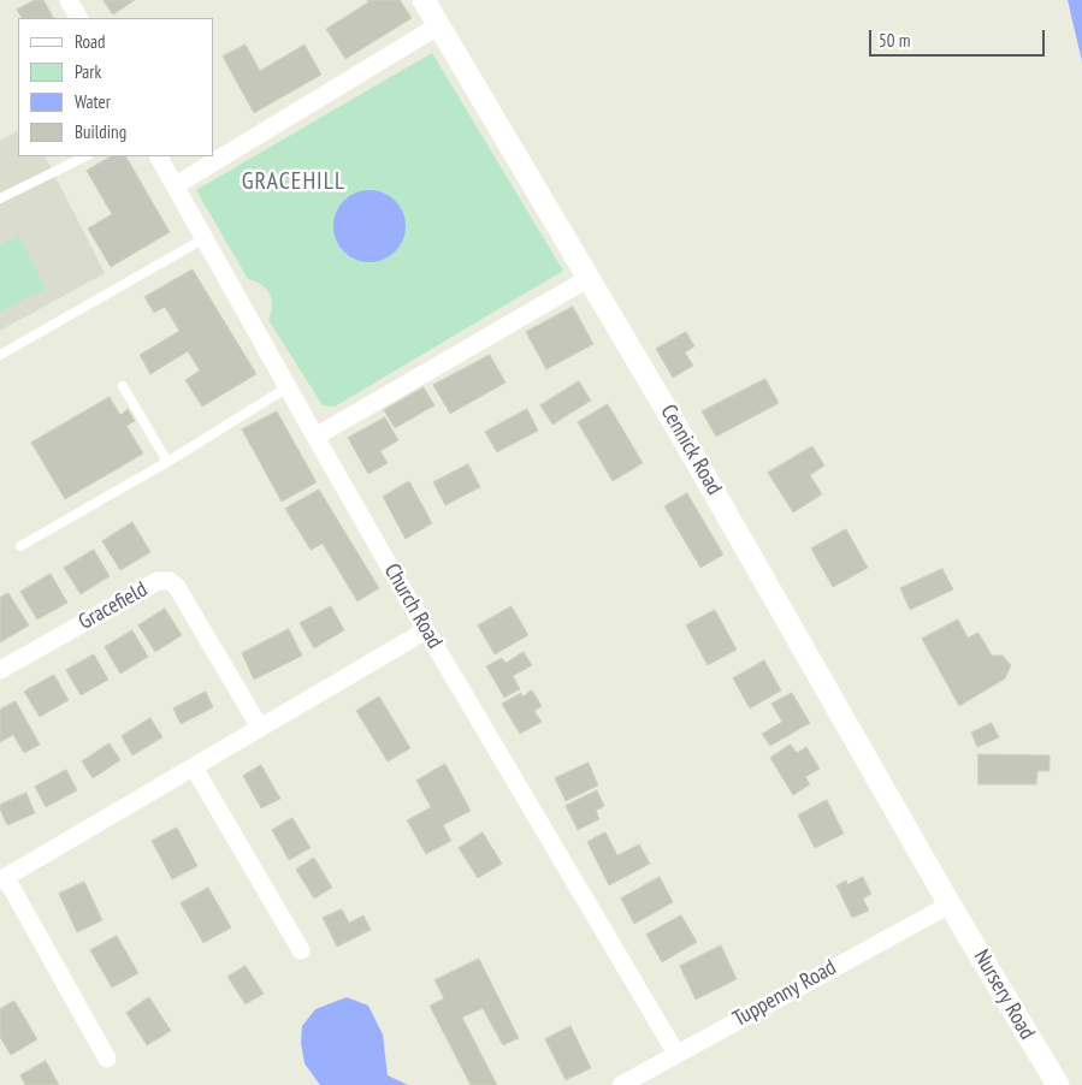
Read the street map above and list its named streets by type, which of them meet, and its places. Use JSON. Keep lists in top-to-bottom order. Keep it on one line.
{"streets":{"street":["Cennick Road","Gracefield","Church Road","Tuppenny Road","Nursery Road"]},"crossings":[["Cennick Road","Tuppenny Road"],["Cennick Road","Nursery Road"],["Church Road","Tuppenny Road"],["Tuppenny Road","Nursery Road"]],"districts":["GRACEHILL"],"legend":["Road","Park","Water","Building"],"scale_bar":"50 m"}
